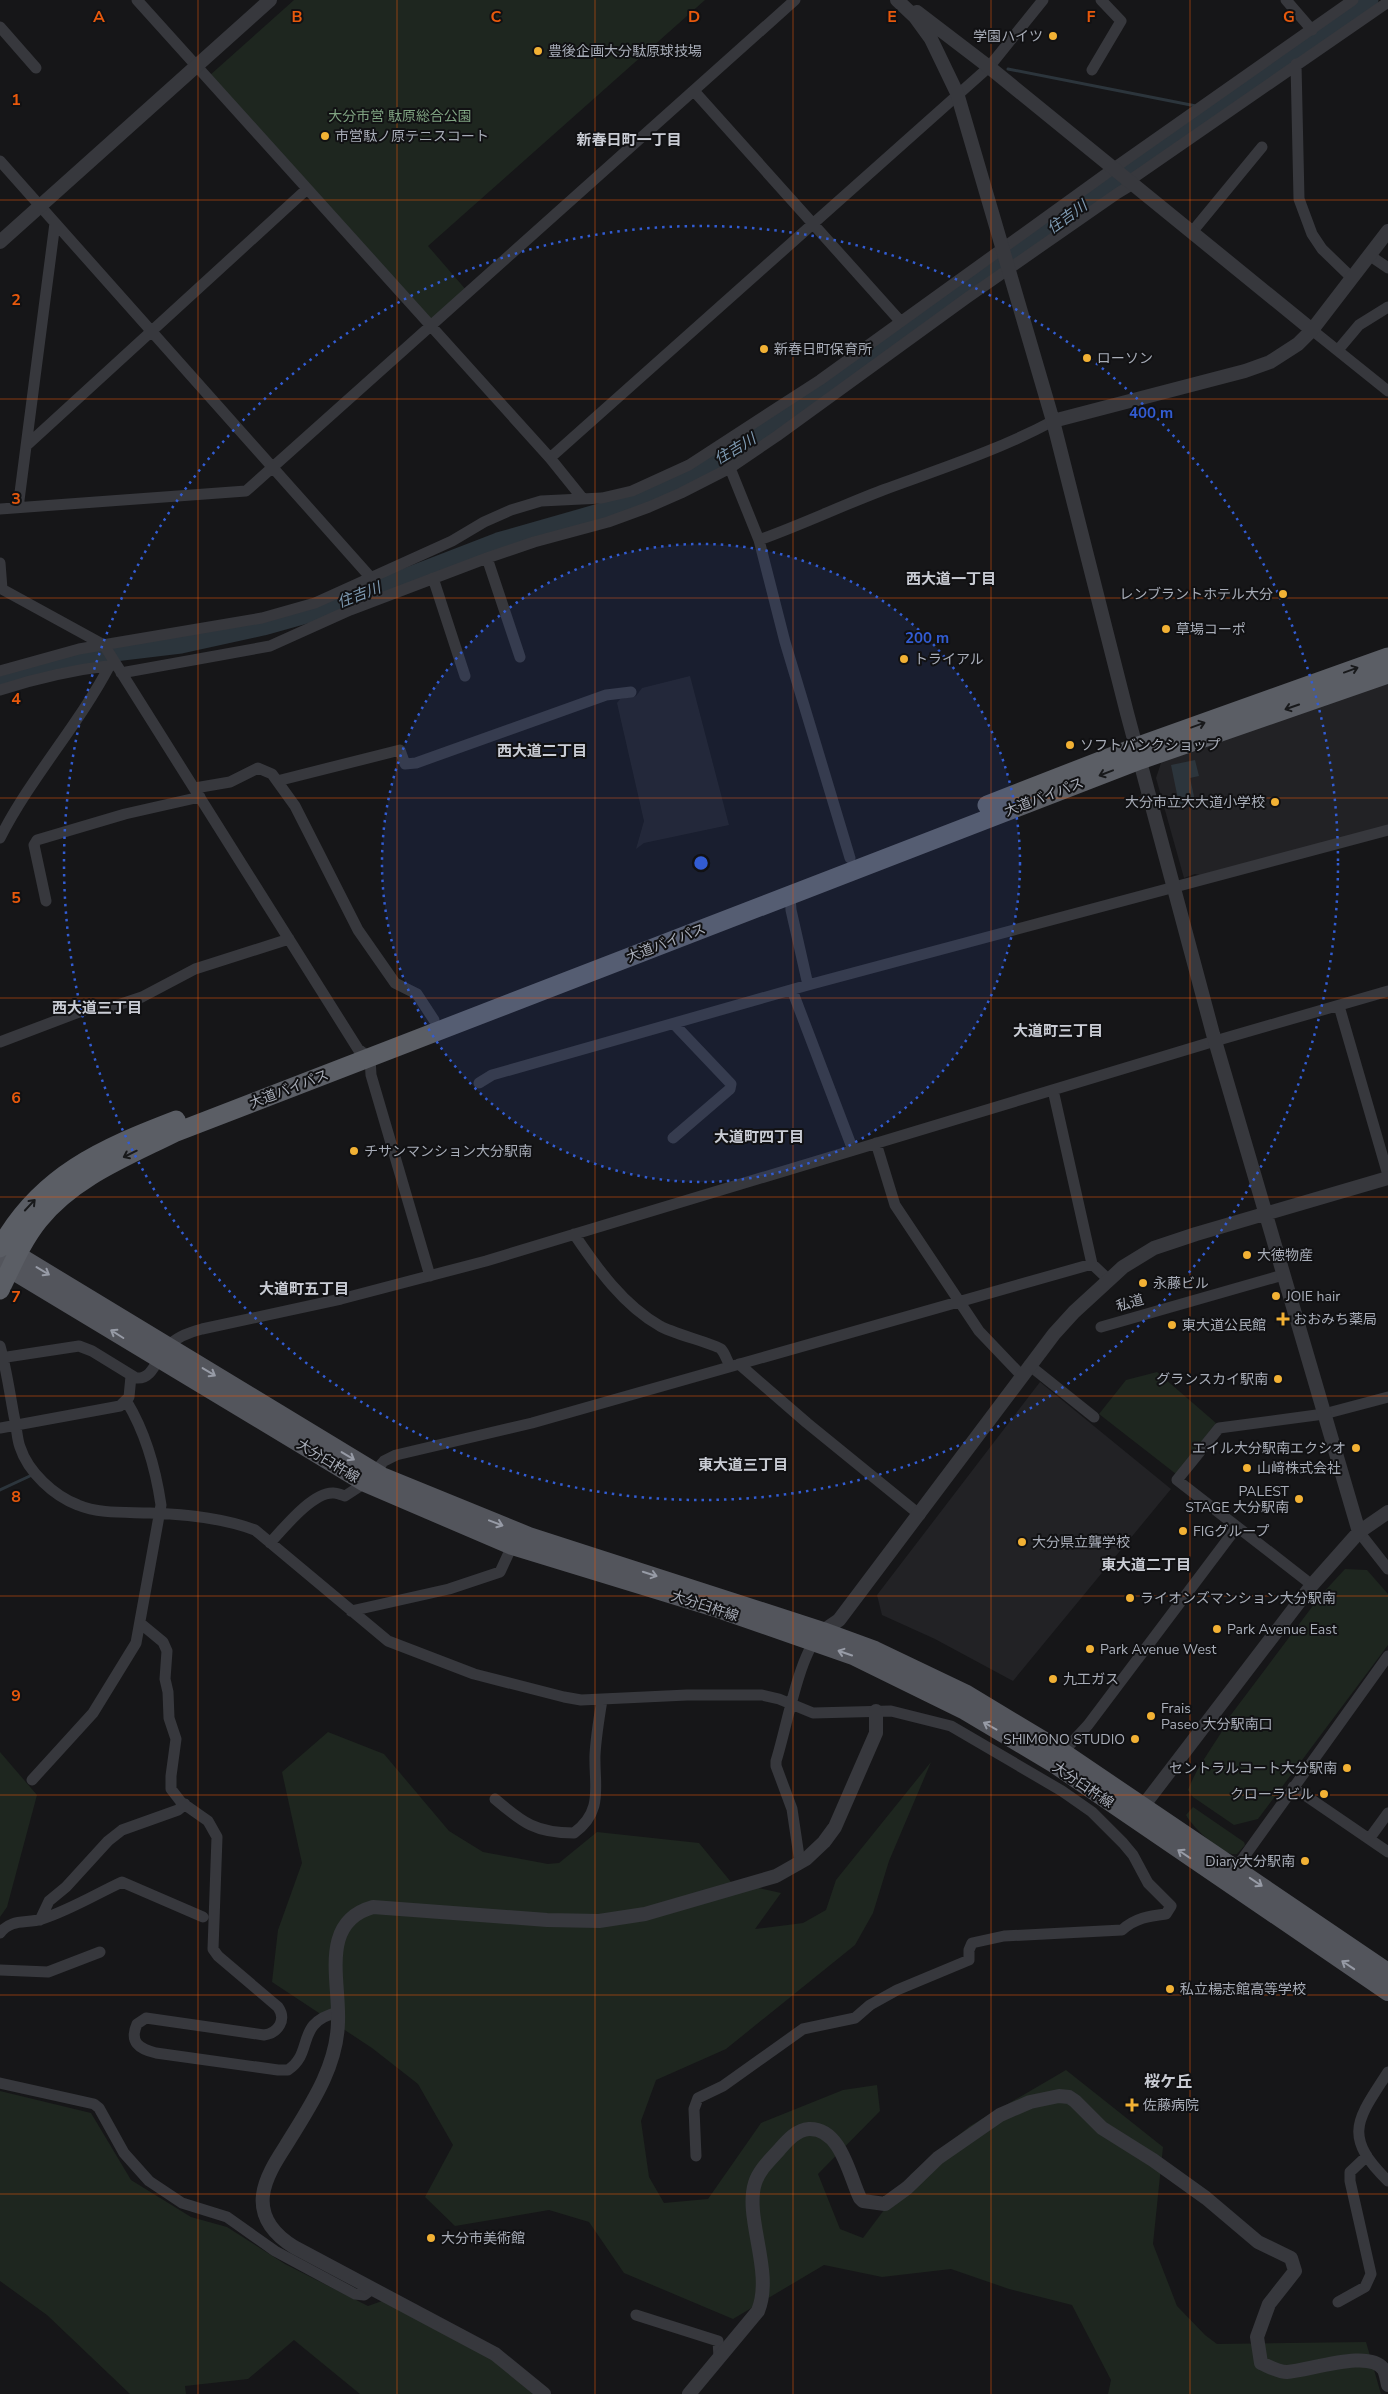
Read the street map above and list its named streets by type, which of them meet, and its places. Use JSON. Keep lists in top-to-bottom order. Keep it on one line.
{"streets":{"highway":["大道バイパス"],"main road":["大分臼杵線"],"street":["私道"]},"crossings":[["大道バイパス","大分臼杵線"]],"districts":["新春日町一丁目","西大道一丁目","西大道二丁目","西大道三丁目","大道町三丁目","大道町四丁目","大道町五丁目","東大道三丁目","東大道二丁目","桜ケ丘"],"water":["住吉川"],"parks":["大分市営 駄原総合公園"],"places":{"other":["学園ハイツ","豊後企画大分駄原球技場","市営駄ノ原テニスコート","新春日町保育所","ローソン","レンブラントホテル大分","草場コーポ","トライアル","ソフトバンクショップ","大分市立大大道小学校","チサンマンション大分駅南","大徳物産","永藤ビル","JOIE hair","東大道公民館","グランスカイ駅南","エイル大分駅南エクシオ","山﨑株式会社","PALEST STAGE 大分駅南","FIGグループ","大分県立聾学校","ライオンズマンション大分駅南","Park Avenue East","Park Avenue West","九工ガス","Frais Paseo 大分駅南口","SHIMONO STUDIO","セントラルコート大分駅南","クローラビル","Diary大分駅南","私立楊志館高等学校","大分市美術館"],"health":["おおみち薬局","佐藤病院"]},"grid":{"columns":["A","B","C","D","E","F","G"],"rows":["1","2","3","4","5","6","7","8","9"]},"rings":["400 m","200 m"]}
